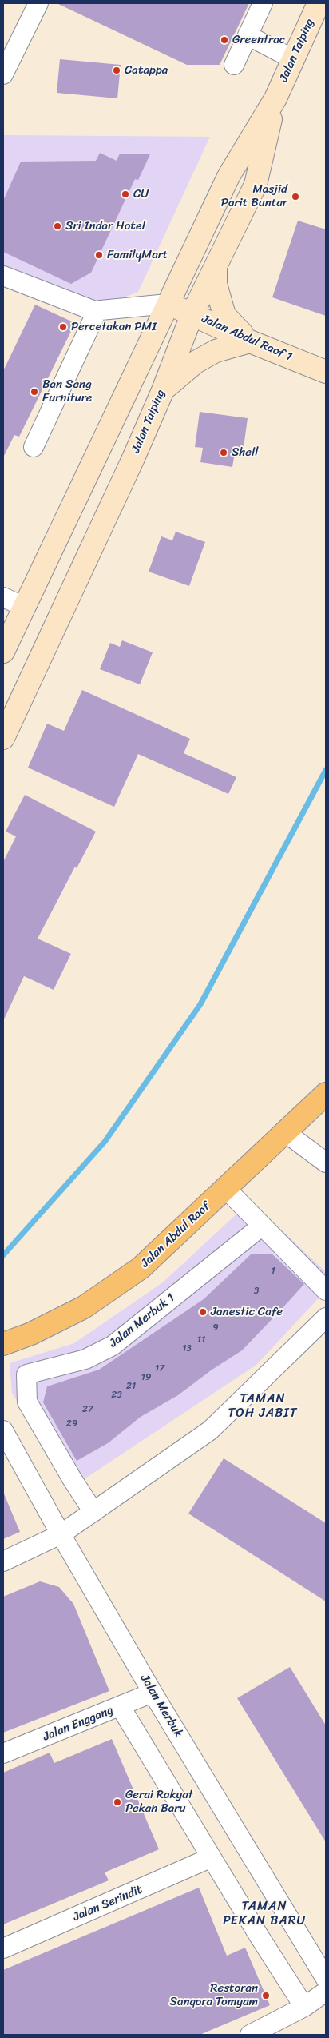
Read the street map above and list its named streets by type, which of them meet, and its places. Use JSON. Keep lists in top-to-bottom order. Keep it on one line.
{"streets":{"main road":["Jalan Taiping","Jalan Abdul Raof 1","Jalan Abdul Raof"],"street":["Jalan Merbuk 1","Jalan Merbuk","Jalan Enggang","Jalan Serindit"]},"crossings":[["Jalan Taiping","Jalan Abdul Raof 1"],["Jalan Merbuk","Jalan Enggang"]],"districts":["TAMAN TOH JABIT","TAMAN PEKAN BARU"],"places":["Greentrac","Catappa","CU","Masjid Parit Buntar","Sri Indar Hotel","FamilyMart","Percetakan PMI","Ban Seng Furniture","Shell","Janestic Cafe","Gerai Rakyat Pekan Baru","Restoran Sanqora Tomyam"],"house_numbers":["1","3","9","11","13","17","19","21","23","27","29"]}
